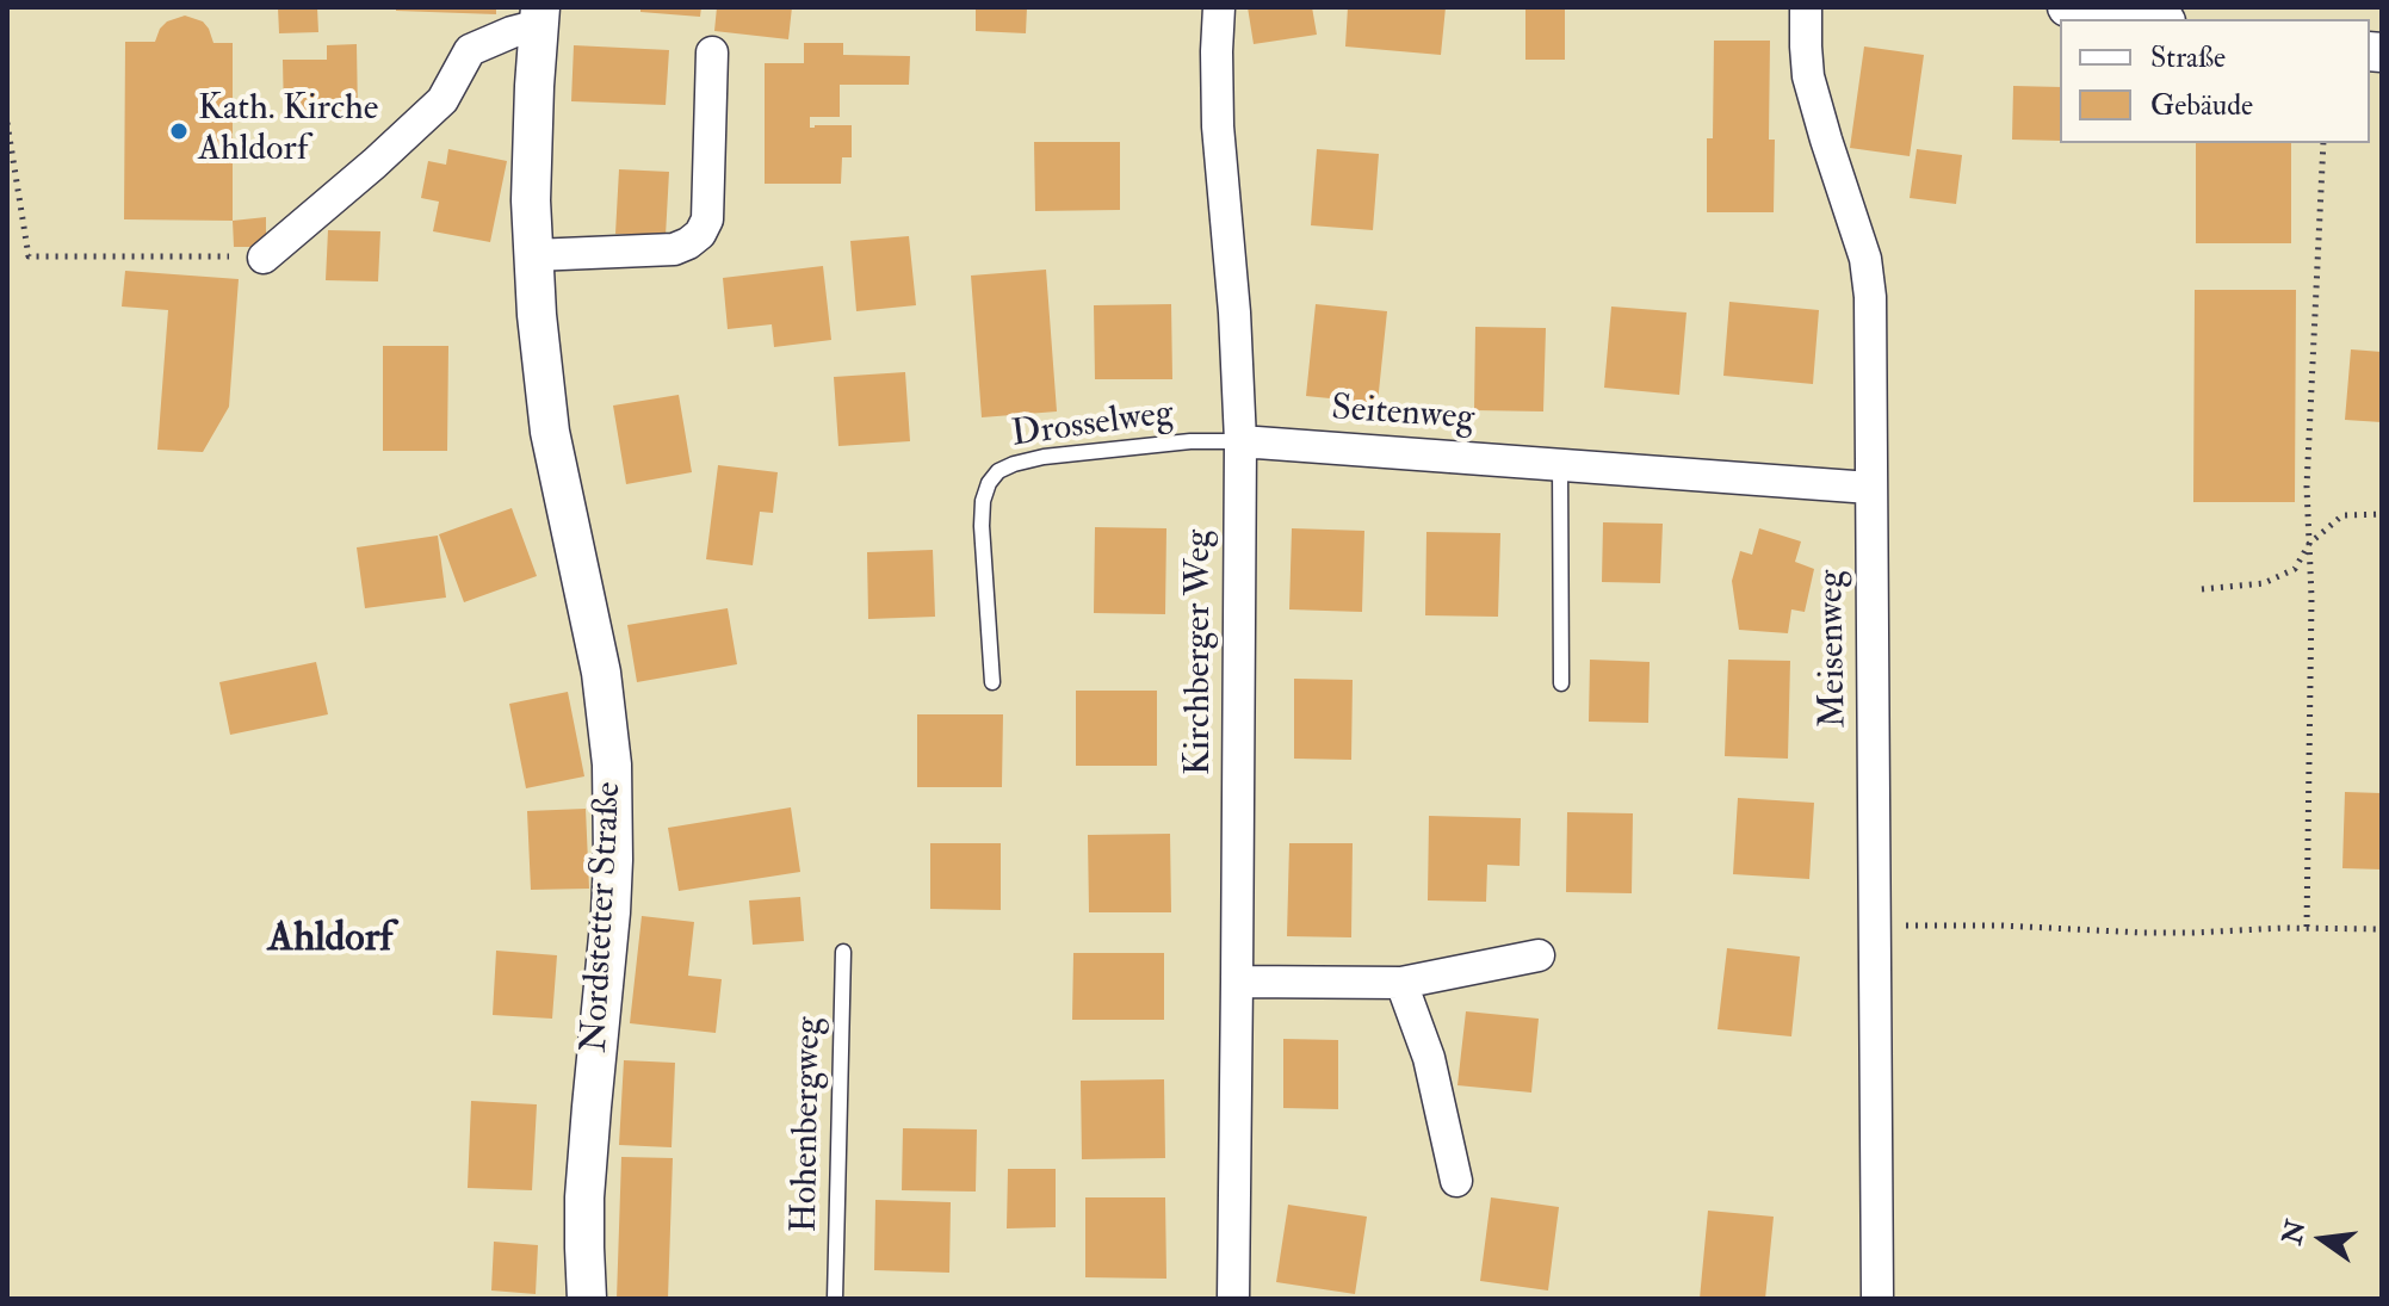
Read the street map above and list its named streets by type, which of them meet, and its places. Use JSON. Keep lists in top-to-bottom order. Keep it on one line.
{"streets":{"street":["Seitenweg","Meisenweg","Kirchberger Weg","Nordstetter Straße"],"lane":["Drosselweg","Hohenbergweg"]},"crossings":[["Seitenweg","Drosselweg"],["Seitenweg","Meisenweg"],["Seitenweg","Kirchberger Weg"],["Drosselweg","Kirchberger Weg"]],"districts":["Ahldorf"],"places":["Kath. Kirche Ahldorf"],"legend":["Straße","Gebäude"],"north":"left"}
